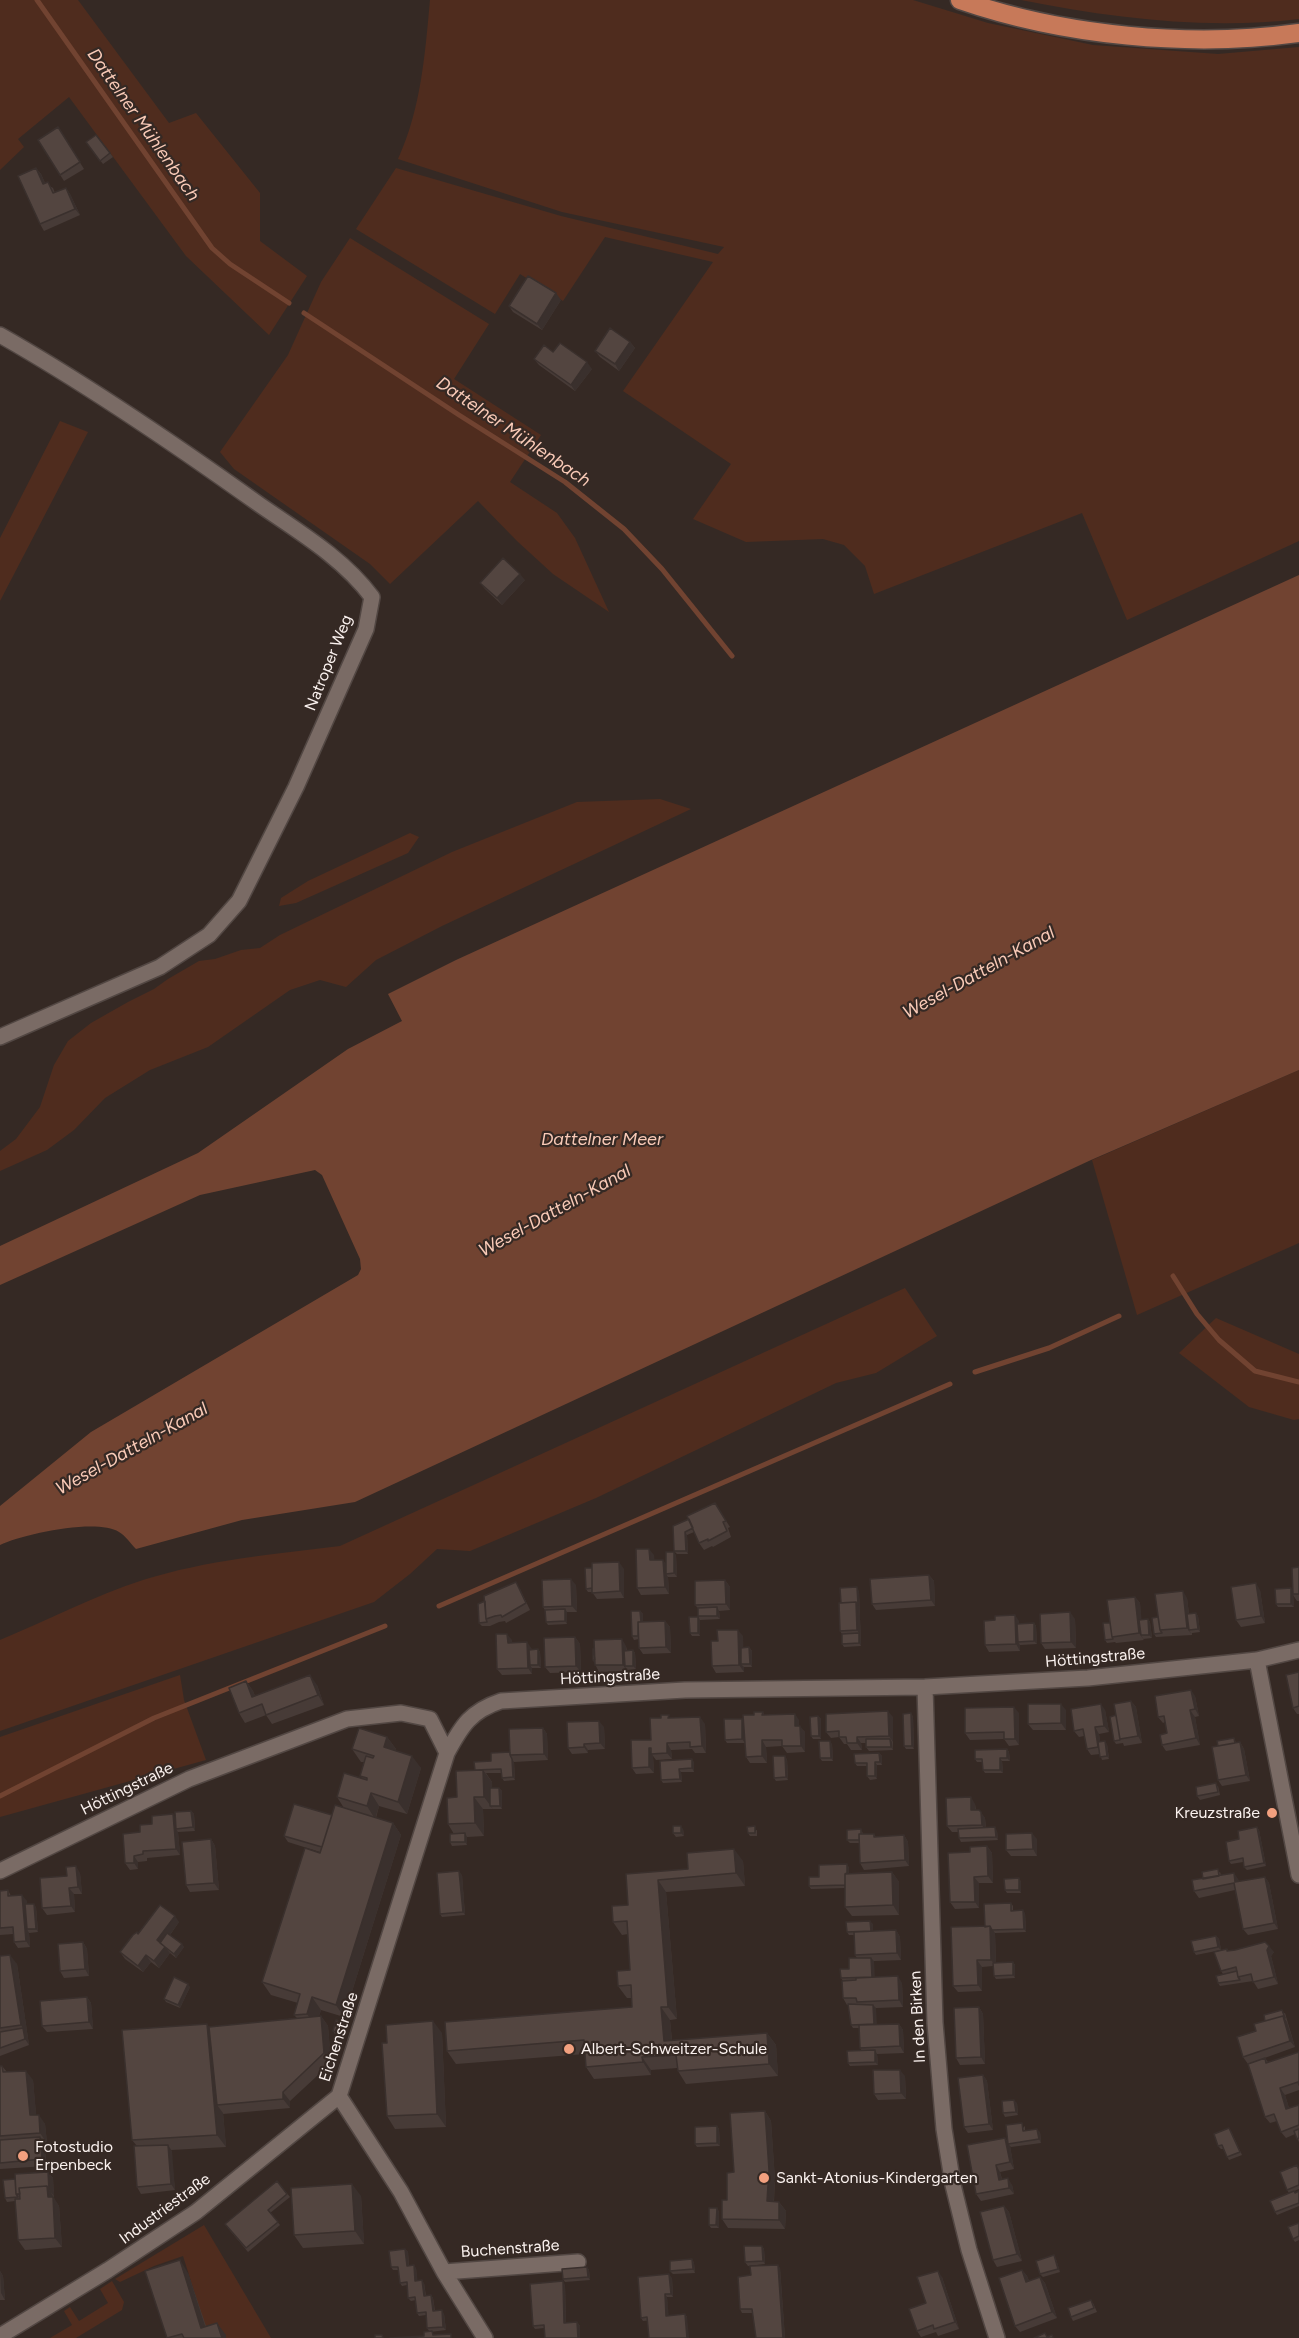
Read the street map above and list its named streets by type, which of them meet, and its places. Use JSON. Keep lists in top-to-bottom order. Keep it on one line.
{"streets":{"street":["Natroper Weg","Höttingstraße","In den Birken","Eichenstraße","Industriestraße","Buchenstraße"]},"crossings":[["Höttingstraße","In den Birken"],["Höttingstraße","Eichenstraße"],["Eichenstraße","Industriestraße"],["Eichenstraße","Buchenstraße"]],"water":["Dattelner Mühlenbach","Wesel-Datteln-Kanal","Dattelner Meer"],"places":["Kreuzstraße","Albert-Schweitzer-Schule","Fotostudio Erpenbeck","Sankt-Atonius-Kindergarten"]}
